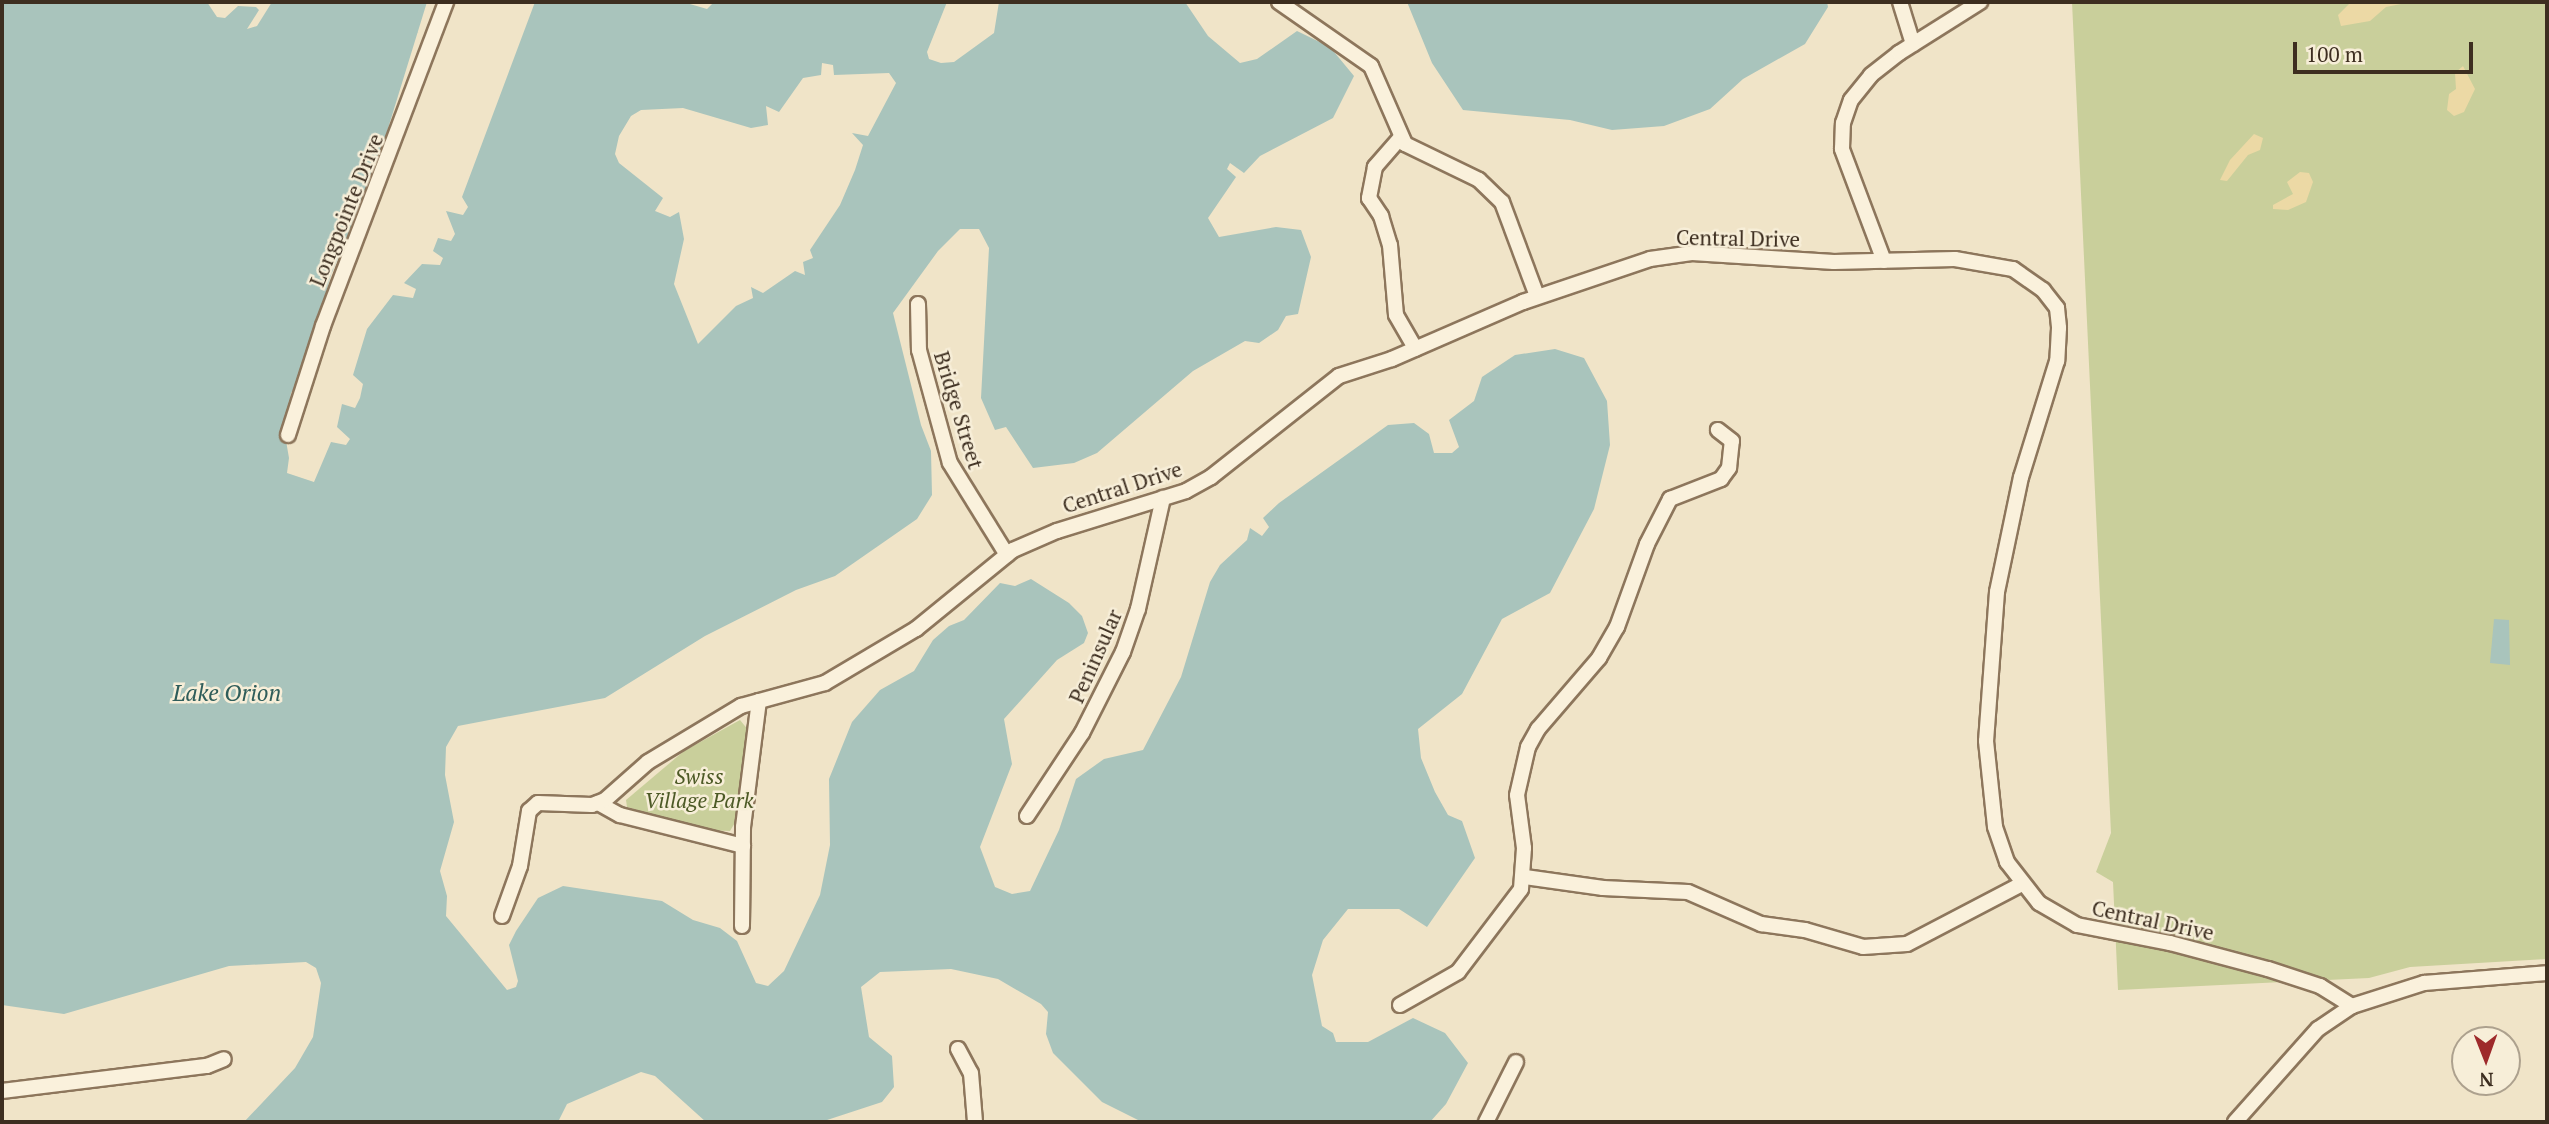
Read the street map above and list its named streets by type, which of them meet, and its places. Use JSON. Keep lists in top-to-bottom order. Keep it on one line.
{"streets":{"street":["Longpointe Drive","Central Drive","Bridge Street","Peninsular"]},"crossings":[["Central Drive","Bridge Street"],["Central Drive","Peninsular"]],"water":["Lake Orion"],"parks":["Swiss Village Park"],"scale_bar":"100 m","north":"bottom"}
